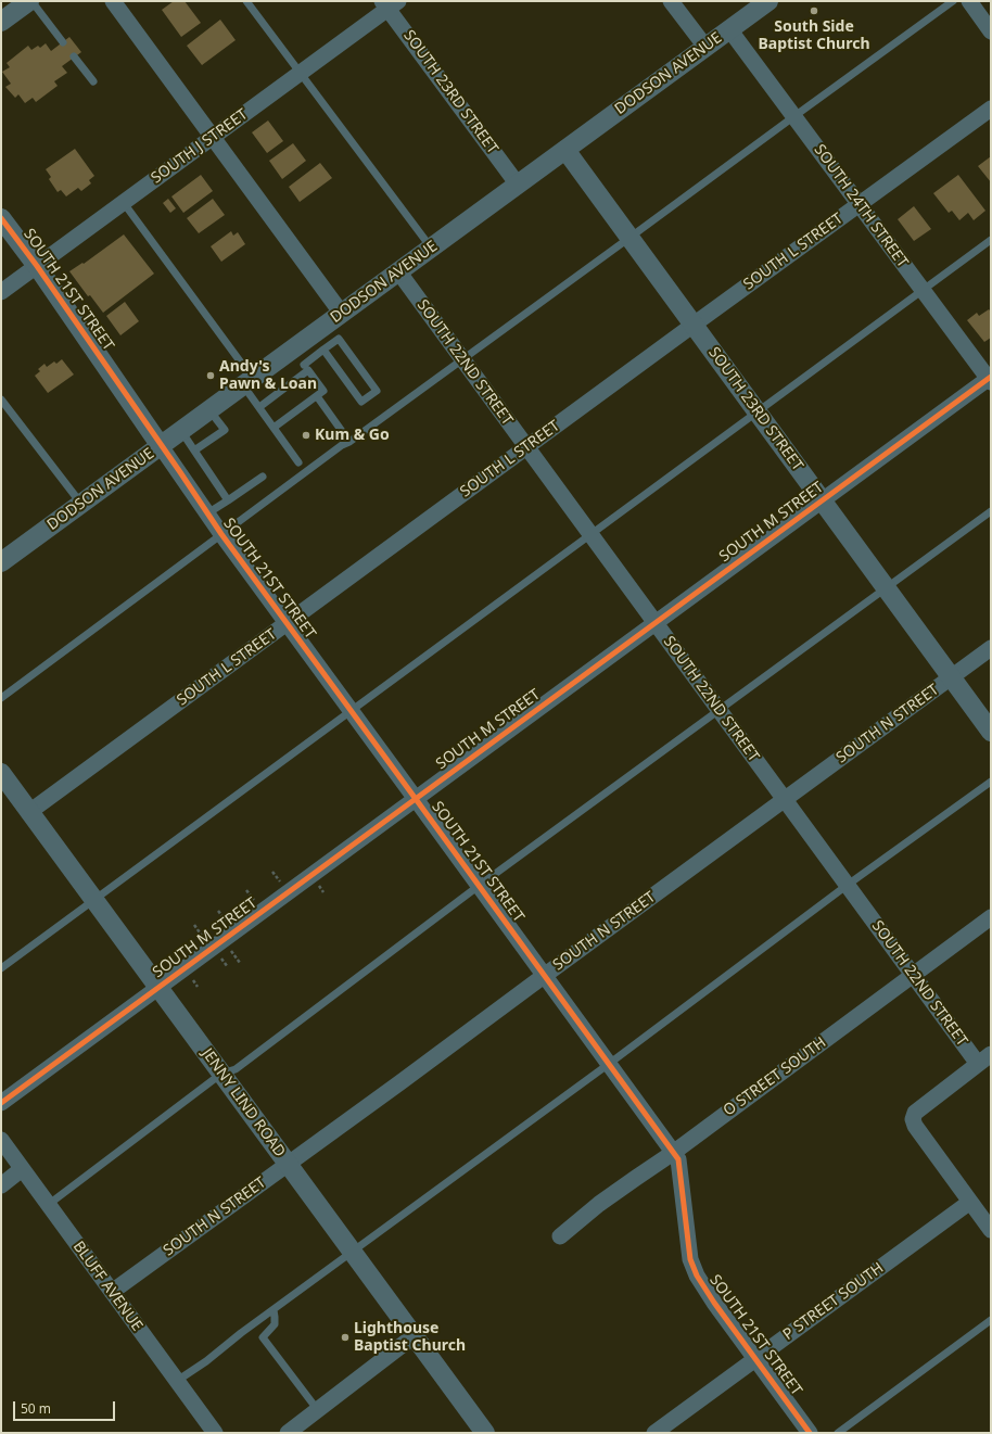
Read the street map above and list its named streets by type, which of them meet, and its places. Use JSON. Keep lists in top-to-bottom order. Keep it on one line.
{"streets":{"street":["DODSON AVENUE","SOUTH 23RD STREET","SOUTH J STREET","SOUTH 24TH STREET","SOUTH L STREET","SOUTH 21ST STREET","SOUTH 22ND STREET","SOUTH M STREET","SOUTH N STREET","O STREET SOUTH","JENNY LIND ROAD","BLUFF AVENUE","P STREET SOUTH"]},"crossings":[["DODSON AVENUE","SOUTH 23RD STREET"],["DODSON AVENUE","SOUTH 24TH STREET"],["DODSON AVENUE","SOUTH 21ST STREET"],["DODSON AVENUE","SOUTH 22ND STREET"],["SOUTH 23RD STREET","SOUTH J STREET"],["SOUTH 23RD STREET","SOUTH L STREET"],["SOUTH 23RD STREET","SOUTH M STREET"],["SOUTH 23RD STREET","SOUTH N STREET"],["SOUTH J STREET","SOUTH 21ST STREET"],["SOUTH 24TH STREET","SOUTH L STREET"],["SOUTH 24TH STREET","SOUTH M STREET"],["SOUTH L STREET","SOUTH 21ST STREET"],["SOUTH L STREET","SOUTH 22ND STREET"],["SOUTH L STREET","JENNY LIND ROAD"],["SOUTH 21ST STREET","SOUTH M STREET"],["SOUTH 21ST STREET","SOUTH N STREET"],["SOUTH 21ST STREET","O STREET SOUTH"],["SOUTH 21ST STREET","P STREET SOUTH"],["SOUTH 22ND STREET","SOUTH M STREET"],["SOUTH 22ND STREET","SOUTH N STREET"],["SOUTH 22ND STREET","O STREET SOUTH"],["SOUTH M STREET","JENNY LIND ROAD"],["SOUTH N STREET","JENNY LIND ROAD"],["SOUTH N STREET","BLUFF AVENUE"]],"places":["South Side Baptist Church","Andy's Pawn & Loan","Kum & Go","Lighthouse Baptist Church"],"scale_bar":"50 m"}
